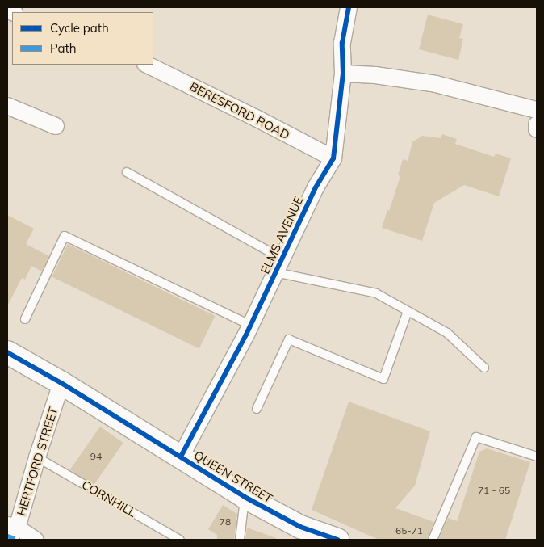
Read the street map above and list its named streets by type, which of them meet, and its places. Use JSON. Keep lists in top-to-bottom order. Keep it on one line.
{"streets":{"street":["BERESFORD ROAD","ELMS AVENUE","HERTFORD STREET","QUEEN STREET"],"lane":["CORNHILL"]},"crossings":[["BERESFORD ROAD","ELMS AVENUE"],["ELMS AVENUE","QUEEN STREET"],["HERTFORD STREET","QUEEN STREET"],["HERTFORD STREET","CORNHILL"]],"house_numbers":["94","71 - 65","78","65-71"],"legend":["Cycle path","Path"]}
